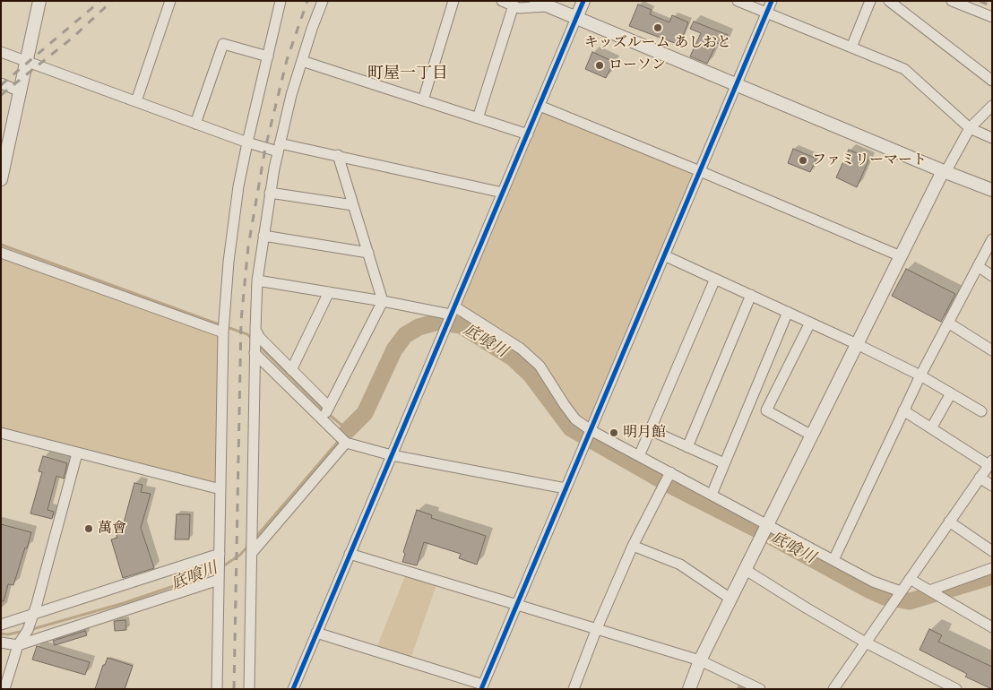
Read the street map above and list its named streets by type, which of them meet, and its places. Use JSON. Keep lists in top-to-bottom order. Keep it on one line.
{"districts":["町屋一丁目"],"water":["底喰川"],"places":["キッズルーム あしおと","ローソン","ファミリーマート","明月館","萬會"]}
